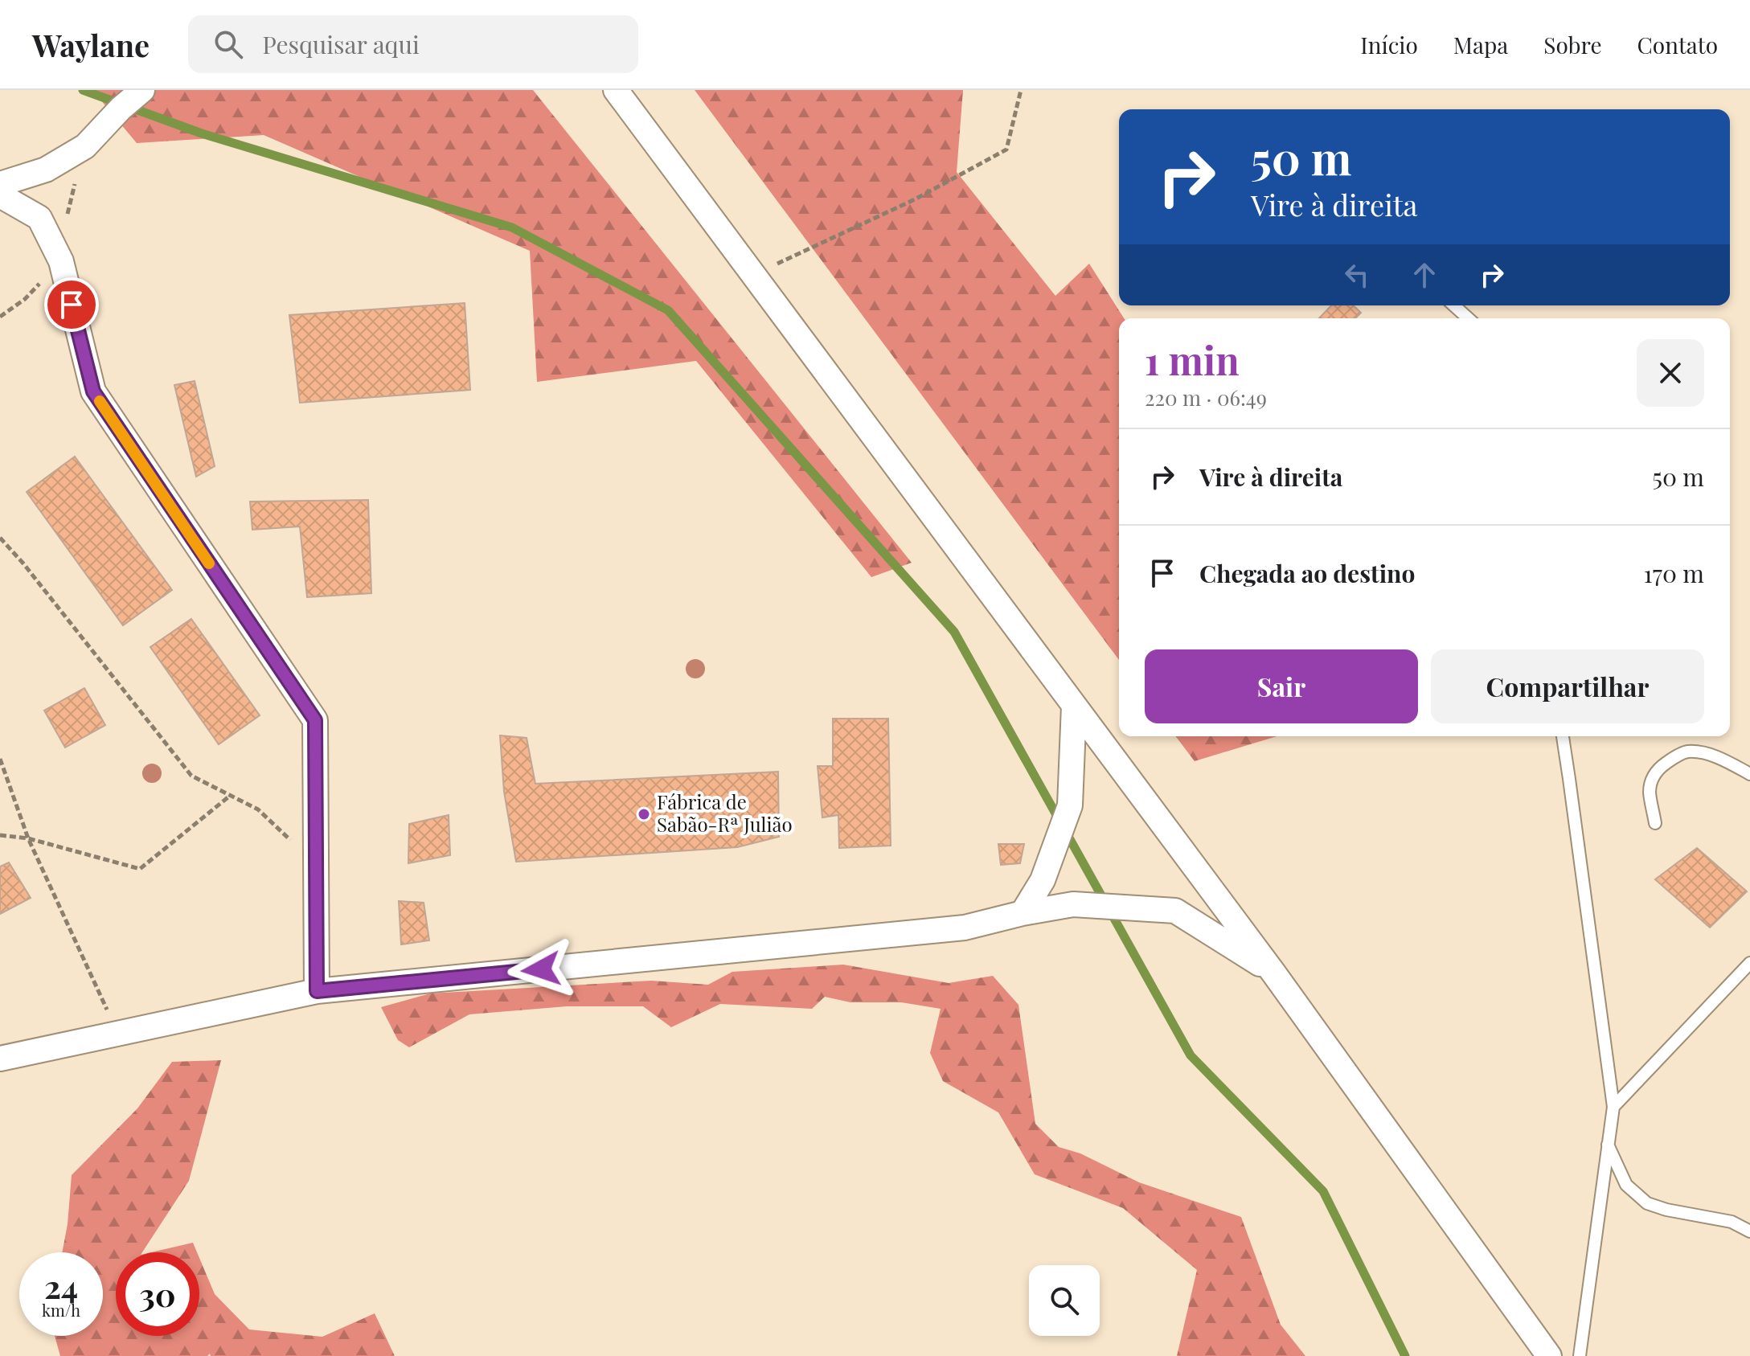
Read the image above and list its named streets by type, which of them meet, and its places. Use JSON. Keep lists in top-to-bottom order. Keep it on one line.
{"places":["Fábrica de Sabão-Rª Julião"],"page":{"header":"Waylane","search":"Pesquisar aqui","nav":["Início","Mapa","Sobre","Contato"],"turn":["50 m","Vire à direita"],"heading":["1 min","220 m · 06:49"],"list":[{"name":"Vire à direita","value":"50 m"},{"name":"Chegada ao destino","value":"170 m"}],"buttons":["Sair","Compartilhar"],"speed":"24 km/h","limit":"30"}}
